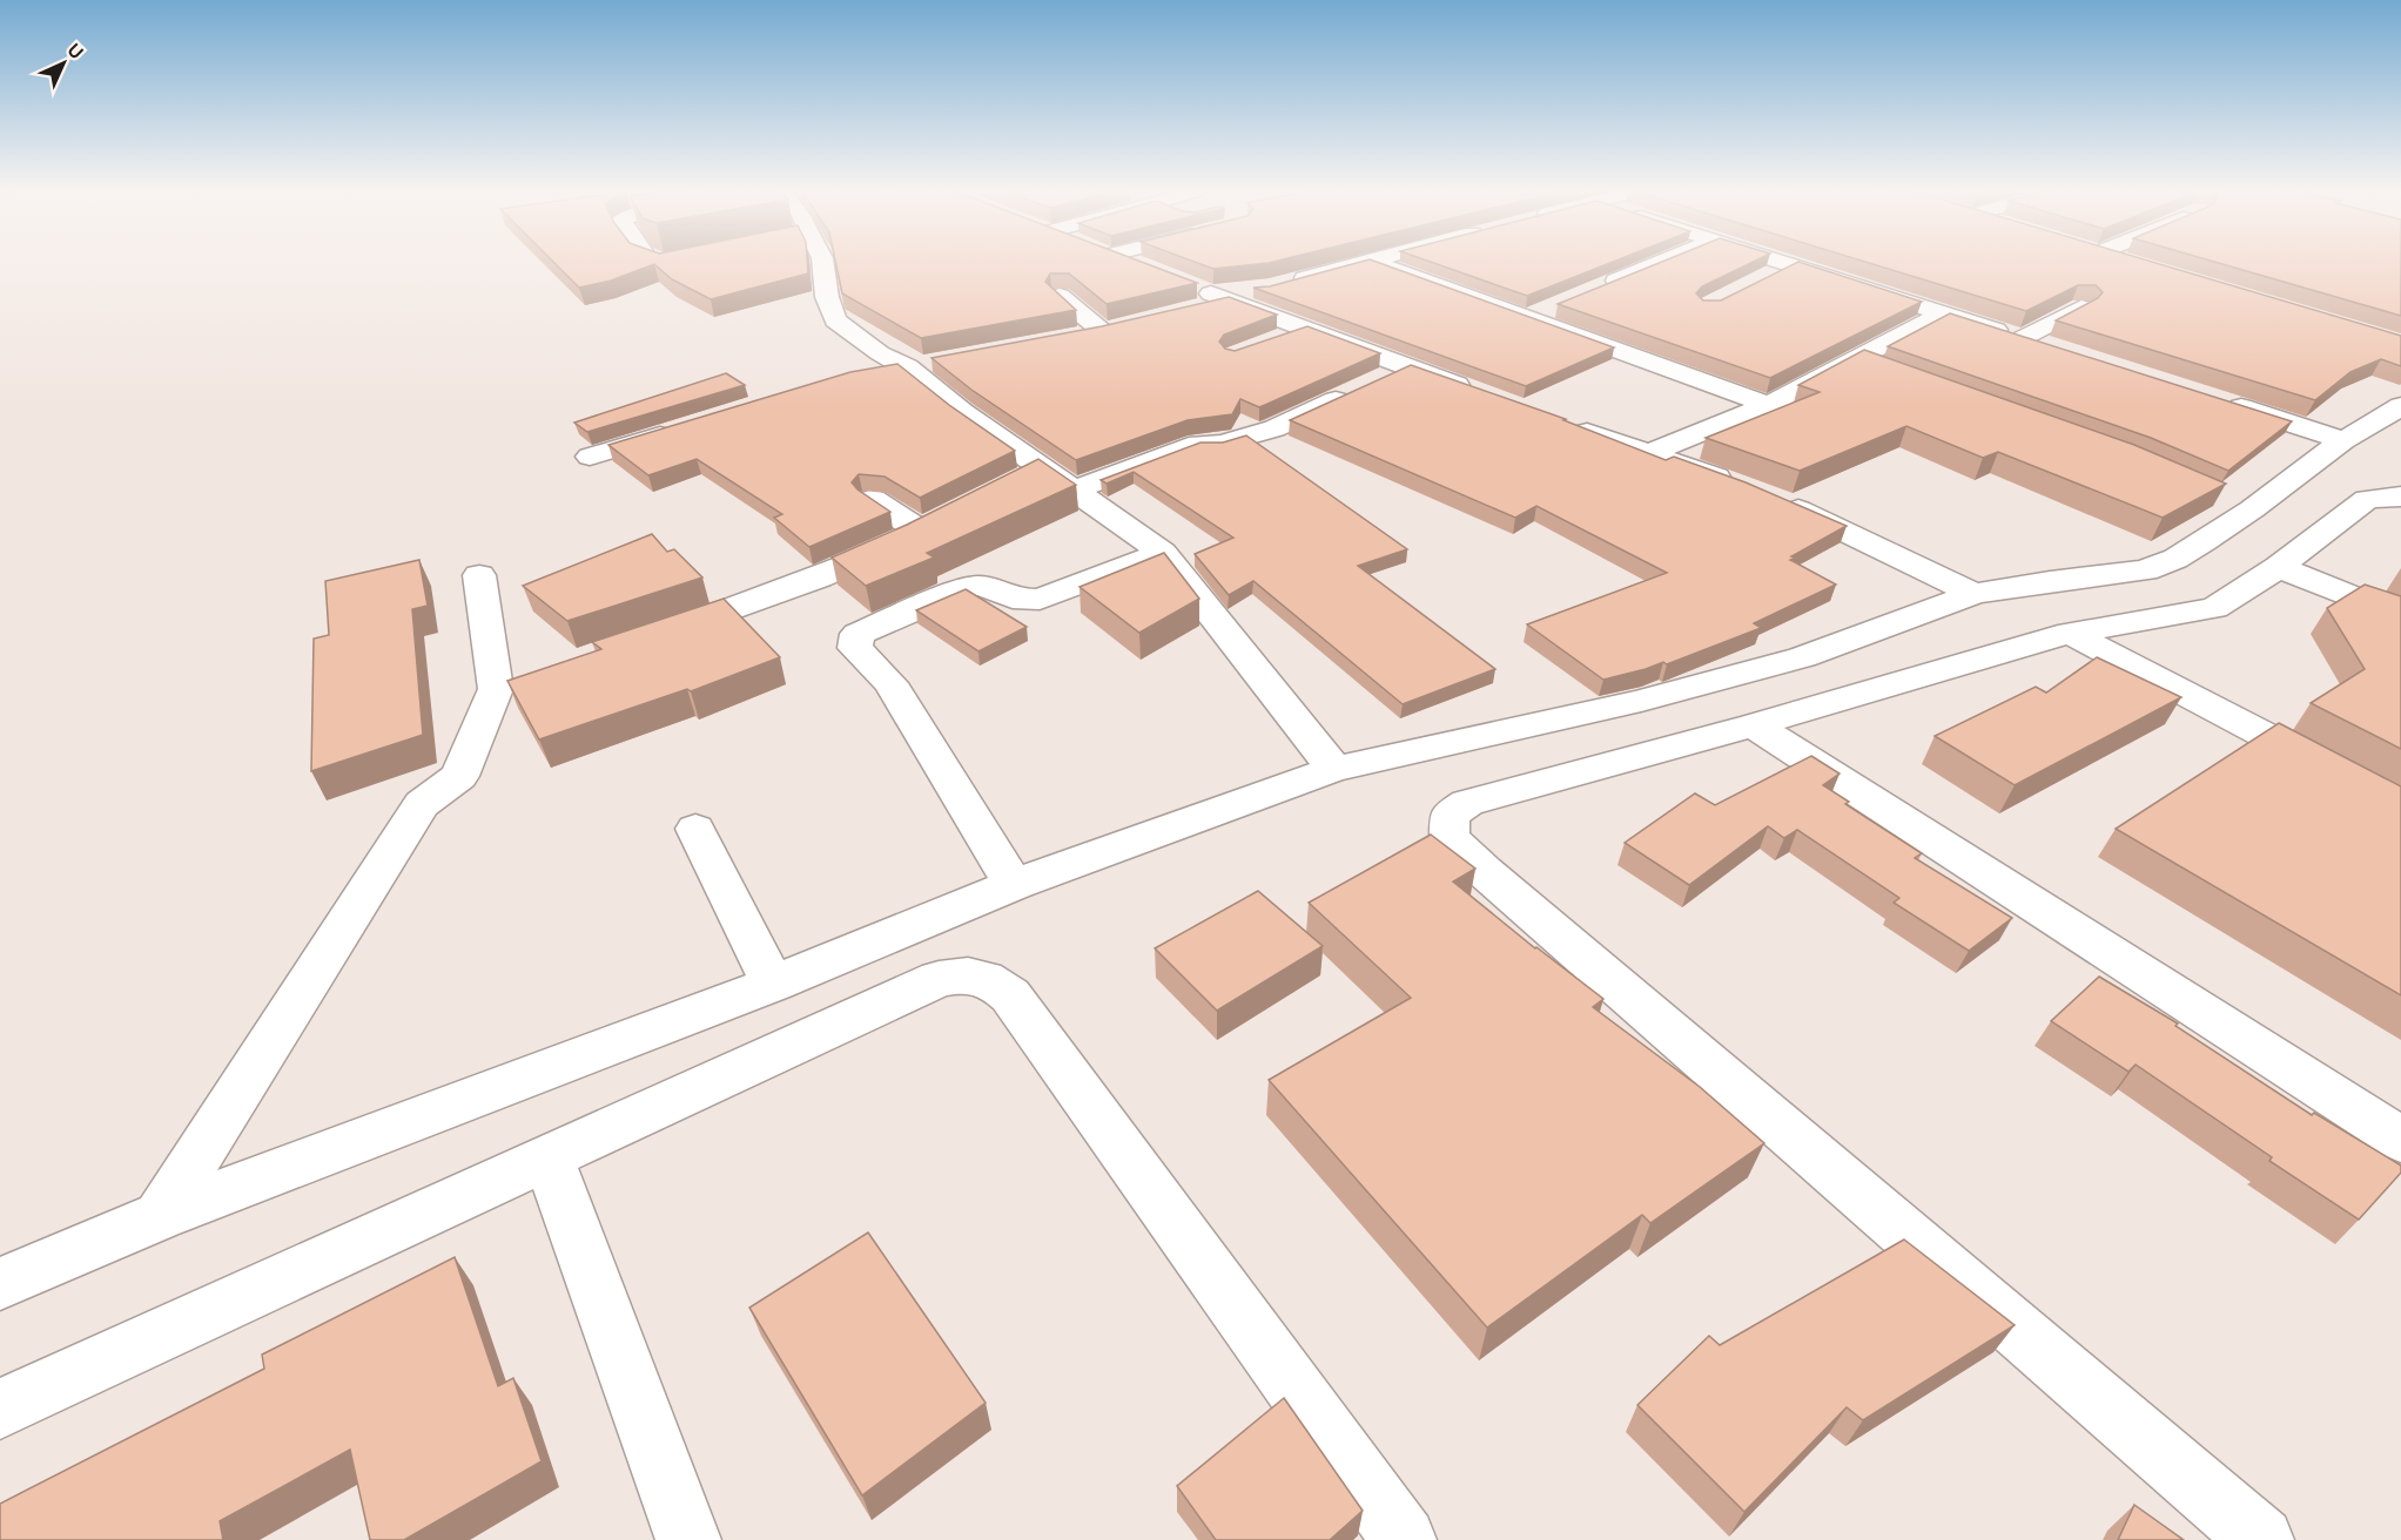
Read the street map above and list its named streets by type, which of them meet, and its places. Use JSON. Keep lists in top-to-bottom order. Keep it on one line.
{"north":"top right"}
